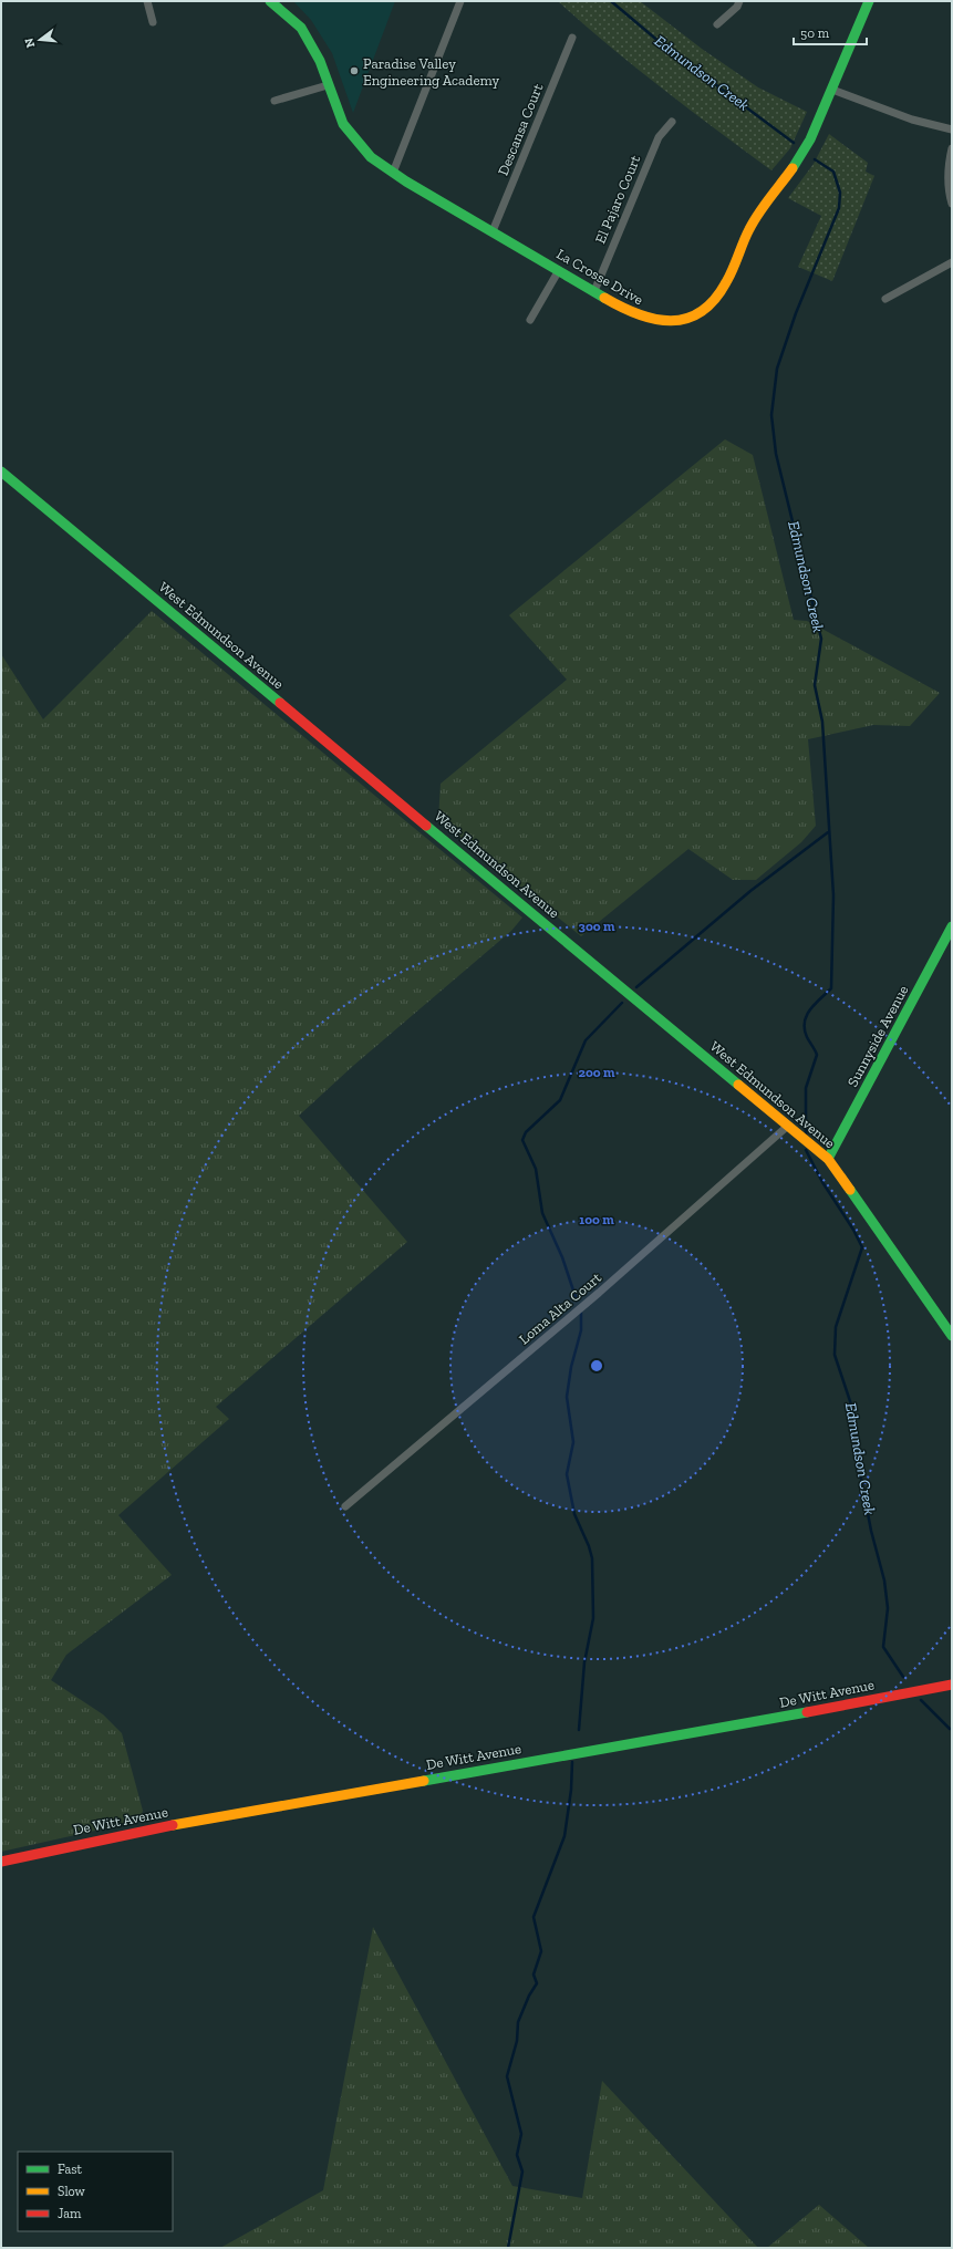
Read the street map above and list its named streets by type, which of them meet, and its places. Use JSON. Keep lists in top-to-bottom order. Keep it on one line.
{"streets":{"street":["Descansa Court","El Pajaro Court","La Crosse Drive","West Edmundson Avenue","Sunnyside Avenue","Loma Alta Court","De Witt Avenue"]},"crossings":[["Descansa Court","La Crosse Drive"],["El Pajaro Court","La Crosse Drive"],["West Edmundson Avenue","Sunnyside Avenue"],["West Edmundson Avenue","Loma Alta Court"]],"water":["Edmundson Creek"],"places":["Paradise Valley Engineering Academy"],"legend":["Fast","Slow","Jam"],"scale_bar":"50 m","north":"left","rings":["300 m","200 m","100 m"]}
